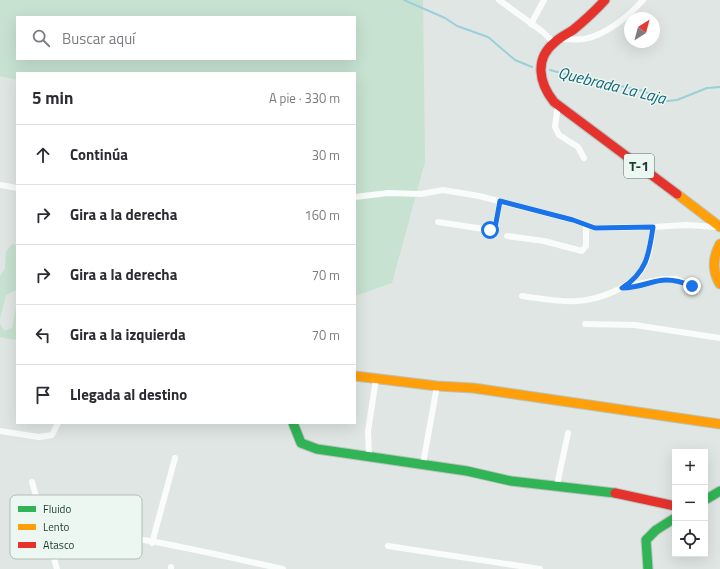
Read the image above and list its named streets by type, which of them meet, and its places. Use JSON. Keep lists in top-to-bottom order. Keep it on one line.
{"streets":{"main road":["T-1"]},"water":["Quebrada La Laja"],"legend":["Fluido","Lento","Atasco"],"north":"top right","page":{"search":"Buscar aquí","heading":["5 min","A pie · 330 m"],"list":[["Continúa","30 m"],["Gira a la derecha","160 m"],["Gira a la derecha","70 m"],["Gira a la izquierda","70 m"],"Llegada al destino"],"map_buttons":["+","−"]}}
